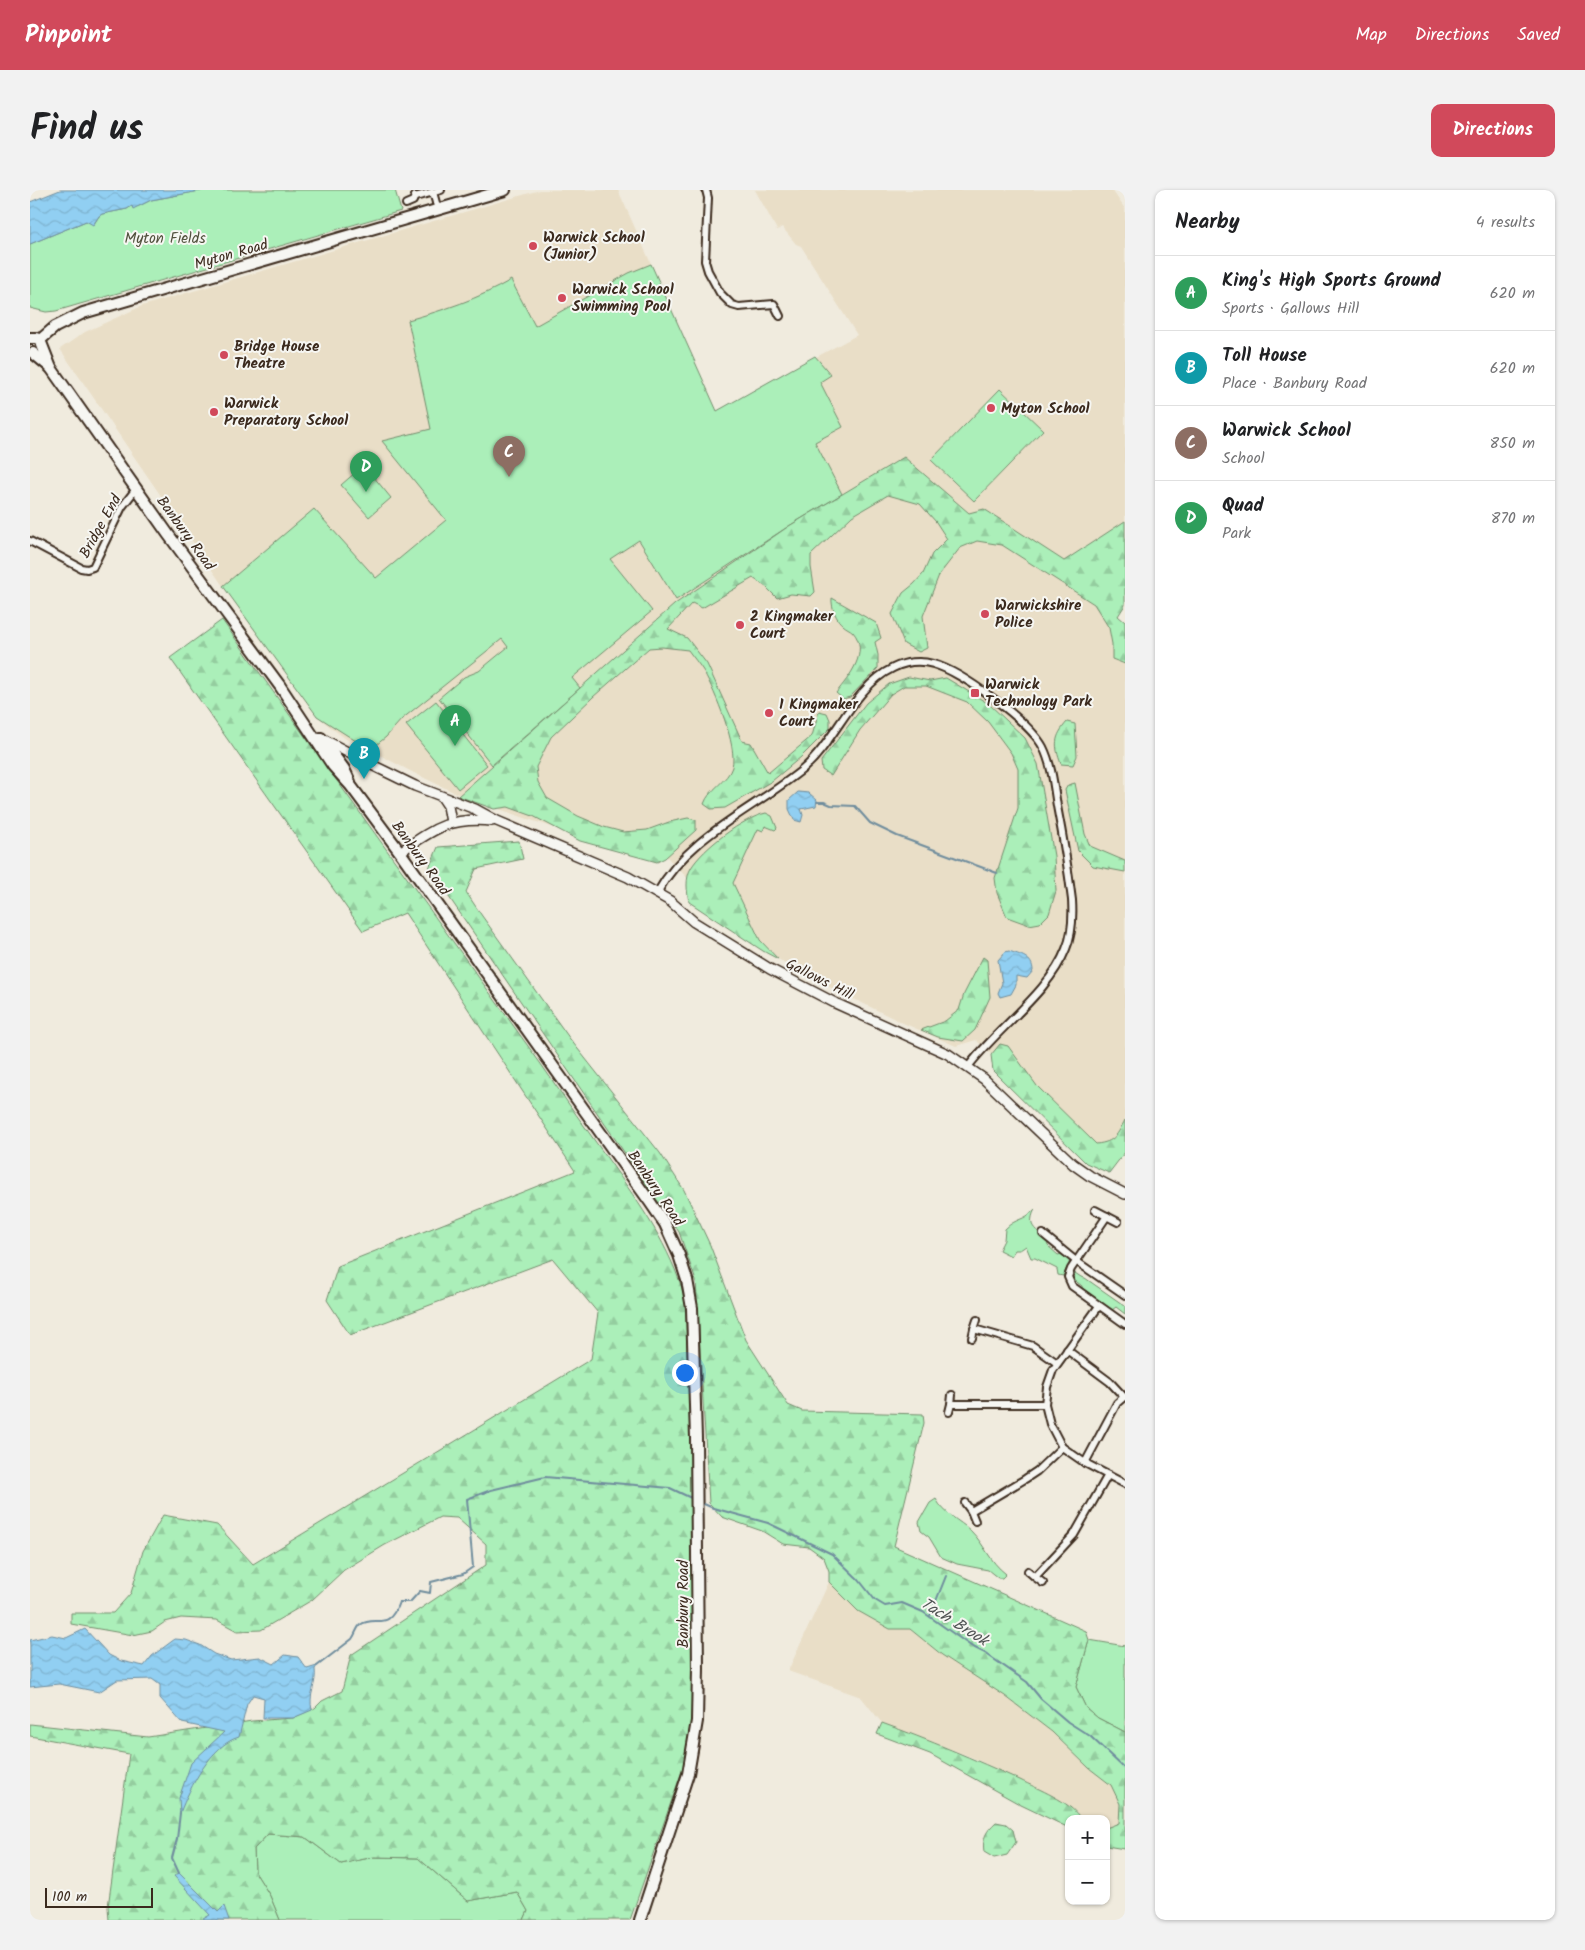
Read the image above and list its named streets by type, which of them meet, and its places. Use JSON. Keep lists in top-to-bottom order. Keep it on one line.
{"streets":{"main road":["Myton Road","Banbury Road"],"street":["Bridge End","Gallows Hill"]},"crossings":[["Myton Road","Banbury Road"],["Bridge End","Banbury Road"],["Banbury Road","Gallows Hill"]],"water":["Tach Brook"],"parks":["Myton Fields"],"places":{"other":["Warwick School (Junior)","Warwick School Swimming Pool","Bridge House Theatre","Myton School","Warwick Preparatory School","Warwickshire Police","2 Kingmaker Court","1 Kingmaker Court"],"transit":["Warwick Technology Park"]},"scale_bar":"100 m","page":{"header":"Pinpoint","nav":["Map","Directions","Saved"],"title":"Find us","buttons":"Directions","heading":["Nearby","4 results"],"list":[{"mark":"A","name":"King's High Sports Ground","note":"Sports · Gallows Hill","value":"620 m"},{"mark":"B","name":"Toll House","note":"Place · Banbury Road","value":"620 m"},{"mark":"C","name":"Warwick School","note":"School","value":"850 m"},{"mark":"D","name":"Quad","note":"Park","value":"870 m"}],"pins":["C","D","A","B"],"map_buttons":["+","−"],"scale":"100 m"}}
